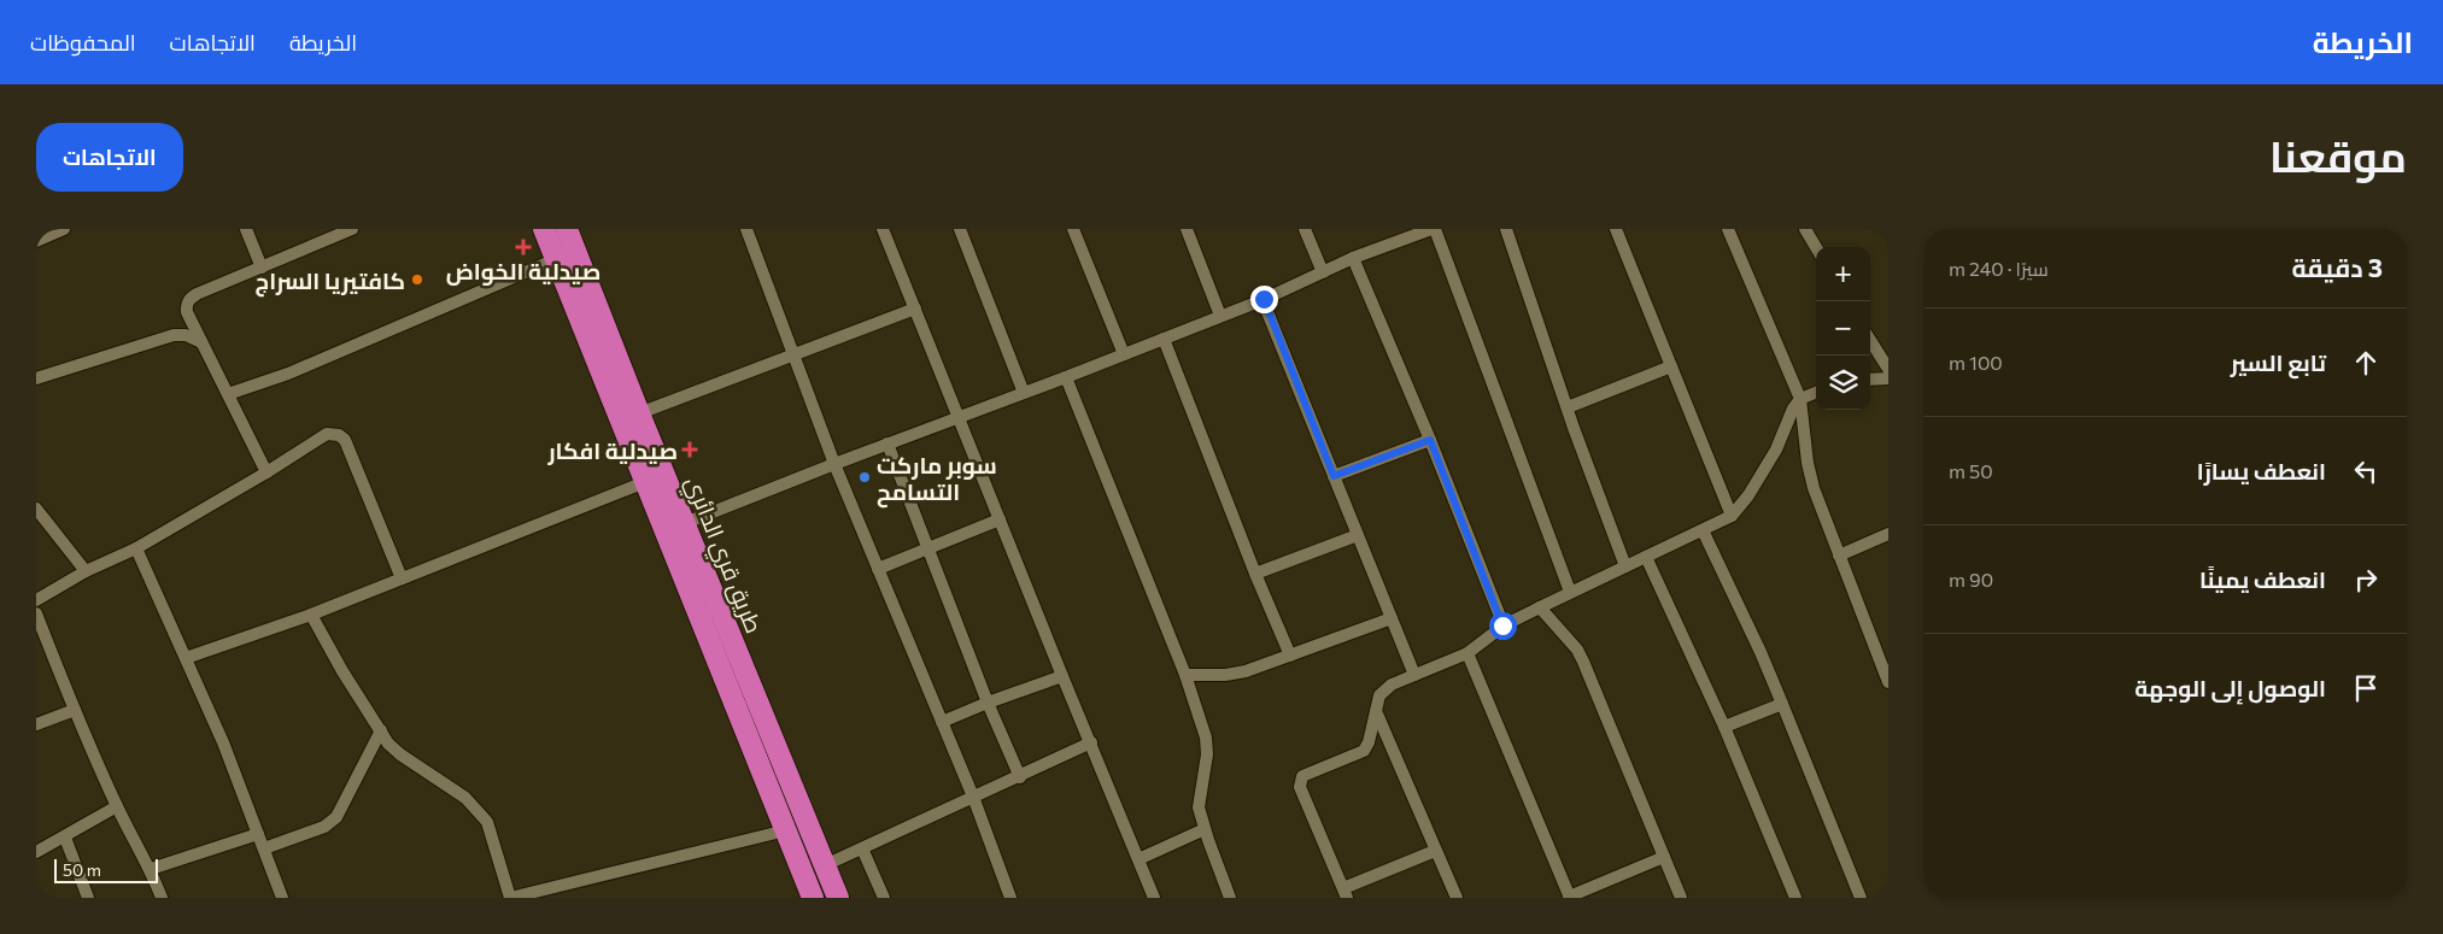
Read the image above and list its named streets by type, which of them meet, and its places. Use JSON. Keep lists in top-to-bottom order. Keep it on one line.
{"streets":{"highway":["طريق قري الدائري"]},"places":{"health":["صيدلية الخواض","صيدلية افكار"],"other":["كافتيريا السراج","سوبر ماركت التسامح"]},"scale_bar":"50 m","page":{"header":"الخريطة","nav":["الخريطة","الاتجاهات","المحفوظات"],"title":"موقعنا","buttons":"الاتجاهات","heading":["3 دقيقة","سيرًا · 240 m"],"map_buttons":["+","−"],"list":[["تابع السير","100 m"],["انعطف يسارًا","50 m"],["انعطف يمينًا","90 m"],"الوصول إلى الوجهة"],"scale":"50 m"}}
